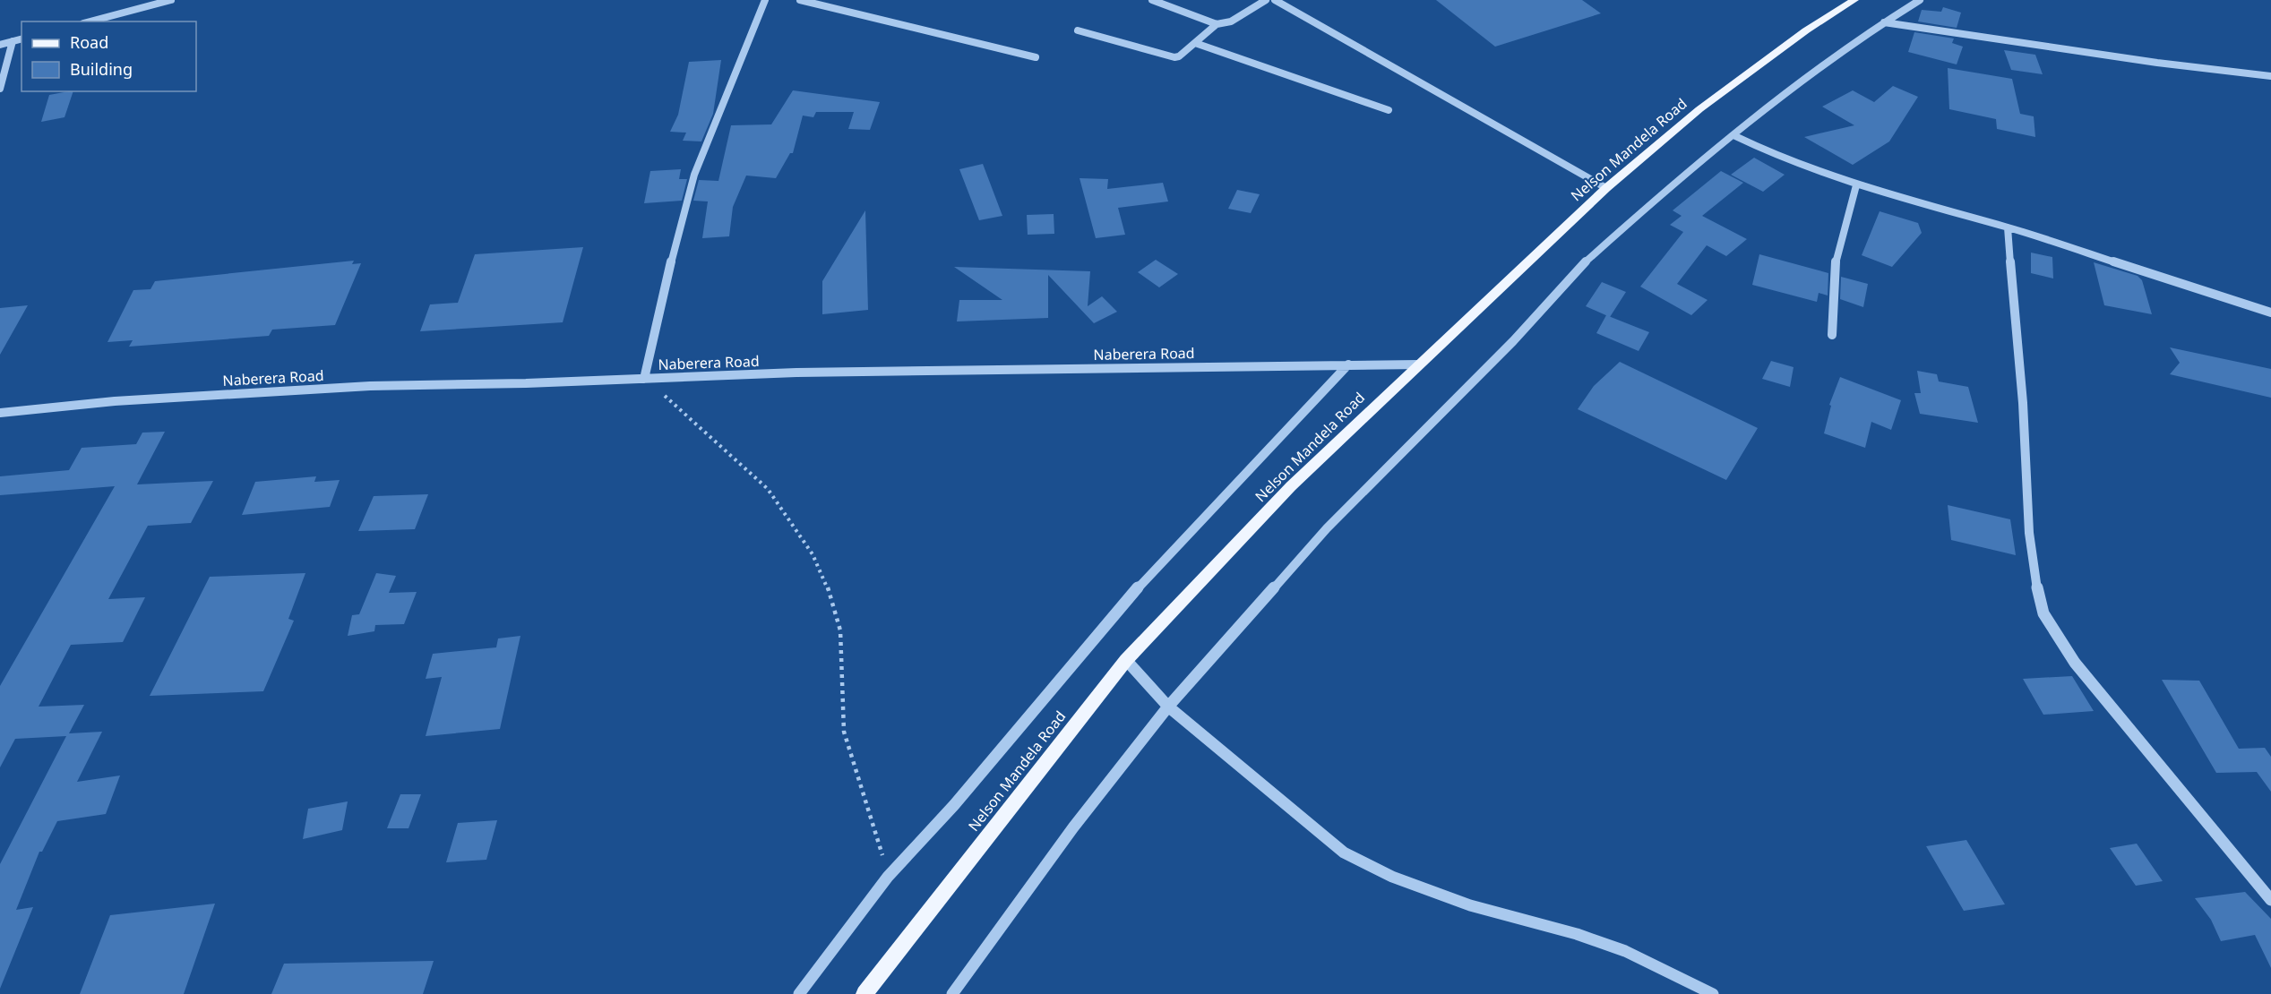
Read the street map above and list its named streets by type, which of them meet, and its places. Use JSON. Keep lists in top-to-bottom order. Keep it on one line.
{"streets":{"main road":["Nelson Mandela Road"],"street":["Naberera Road"]},"crossings":[["Nelson Mandela Road","Naberera Road"]],"legend":["Road","Building"]}
